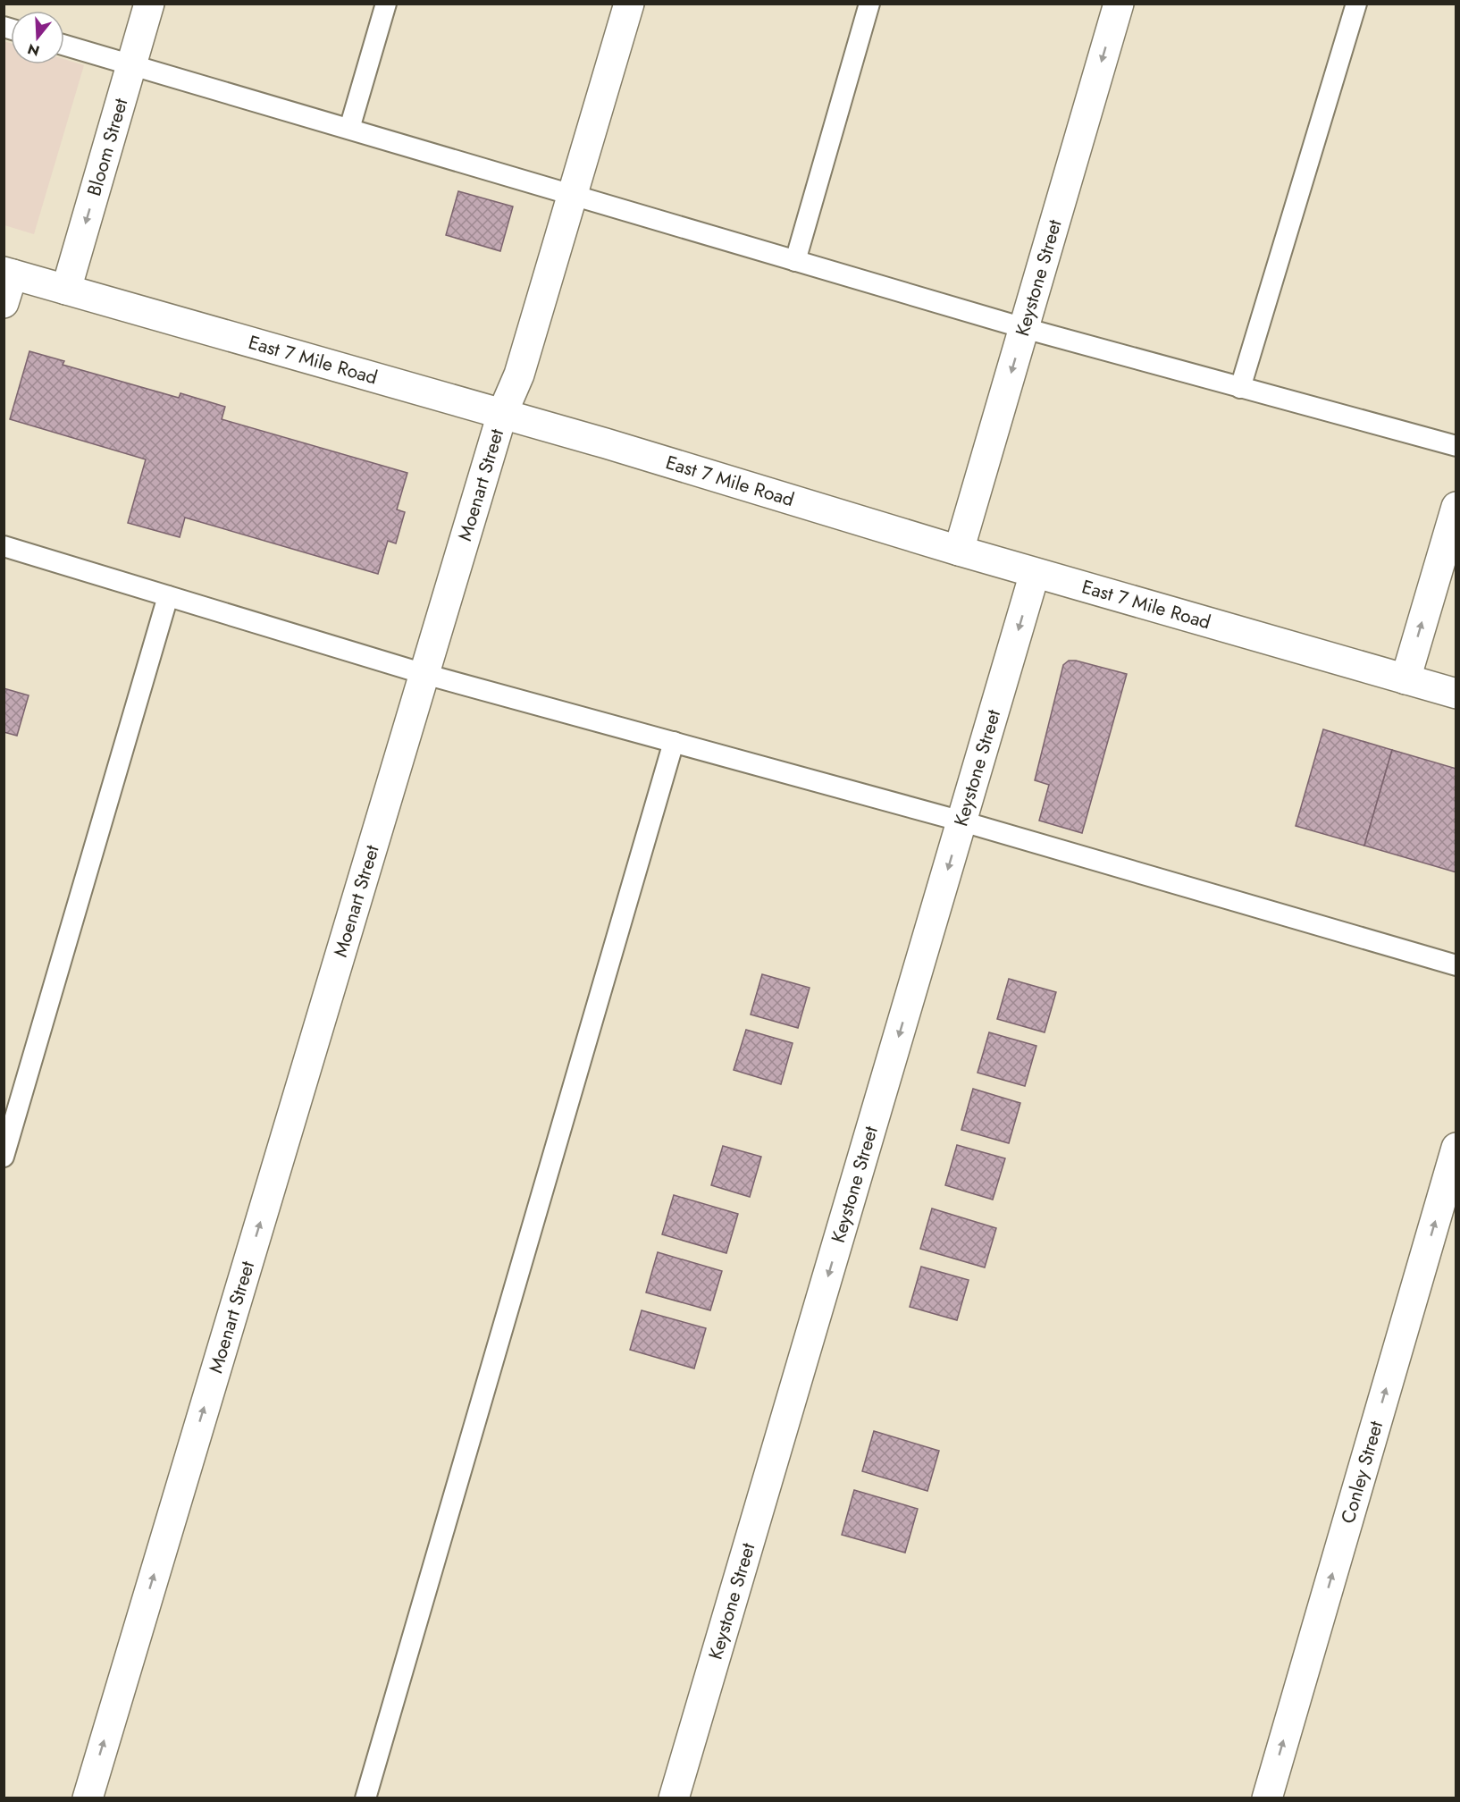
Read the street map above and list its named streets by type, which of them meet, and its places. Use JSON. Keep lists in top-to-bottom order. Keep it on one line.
{"streets":{"street":["Bloom Street","Keystone Street","East 7 Mile Road","Moenart Street","Conley Street"]},"crossings":[["Bloom Street","East 7 Mile Road"],["Keystone Street","East 7 Mile Road"],["East 7 Mile Road","Moenart Street"]],"one_way":["Bloom Street","Keystone Street","Moenart Street","Conley Street"],"north":"bottom"}
